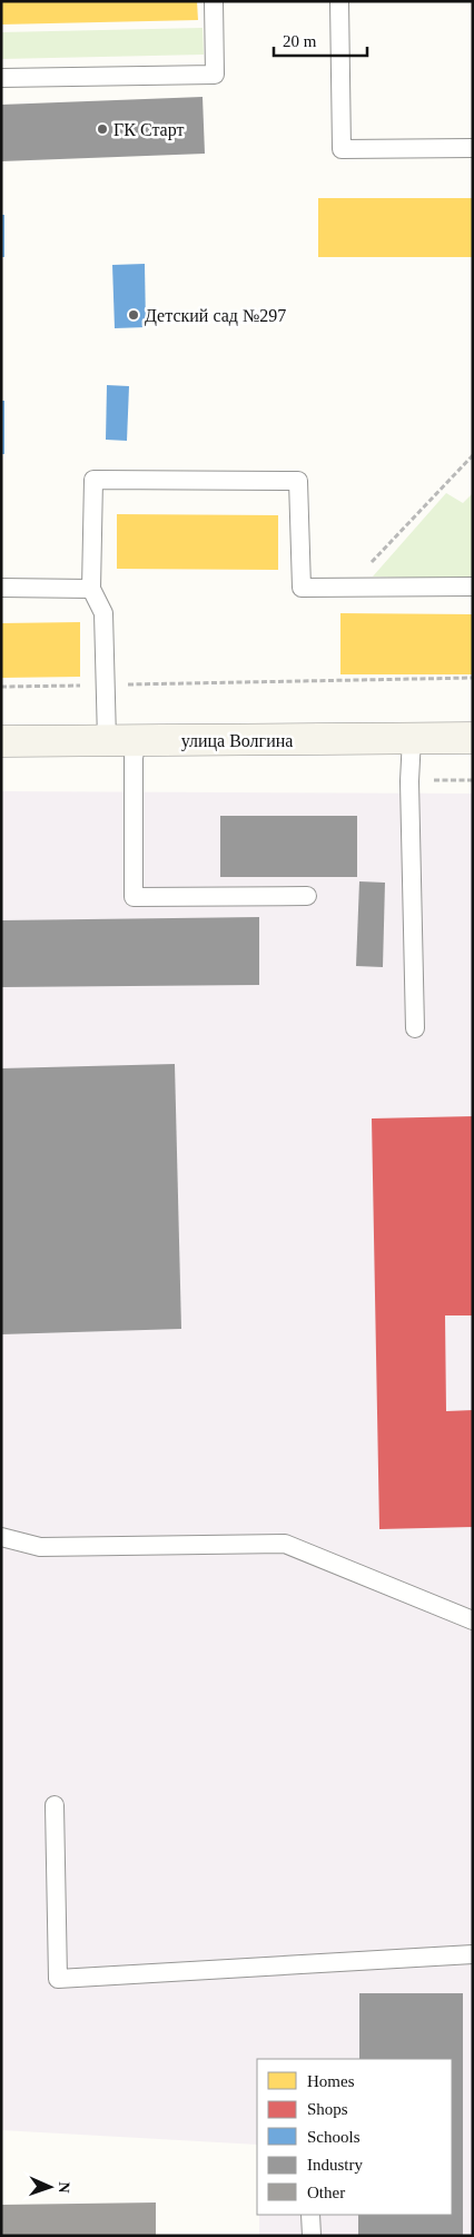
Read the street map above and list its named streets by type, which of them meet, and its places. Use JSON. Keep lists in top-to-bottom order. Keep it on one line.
{"streets":{"street":["улица Волгина"]},"places":["ГК Старт","Детский сад №297"],"legend":["Homes","Shops","Schools","Industry","Other"],"scale_bar":"20 m","north":"right"}
